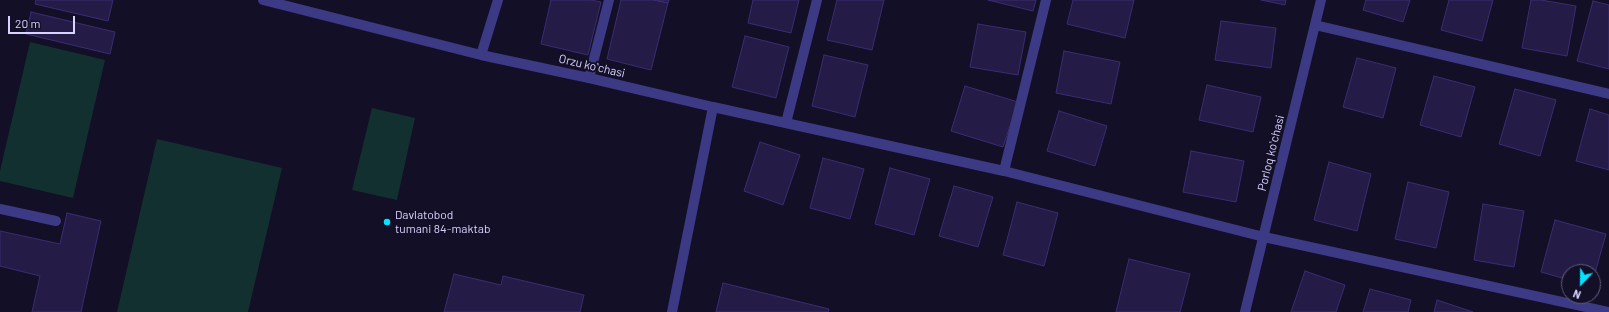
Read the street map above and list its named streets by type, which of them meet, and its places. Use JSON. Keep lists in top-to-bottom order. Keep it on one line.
{"streets":{"street":["Orzu koʻchasi","Porloq koʻchasi"]},"crossings":[["Orzu koʻchasi","Porloq koʻchasi"]],"places":["Davlatobod tumani 84-maktab"],"scale_bar":"20 m","north":"bottom"}
